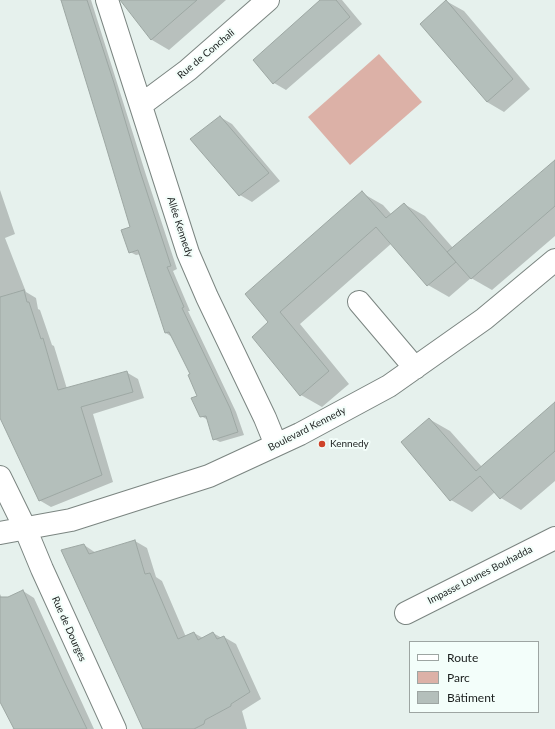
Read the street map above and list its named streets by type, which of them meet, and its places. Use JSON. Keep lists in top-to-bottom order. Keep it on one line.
{"streets":{"street":["Rue de Conchali","Allée Kennedy","Boulevard Kennedy","Impasse Lounes Bouhadda","Rue de Dourges"]},"crossings":[["Rue de Conchali","Allée Kennedy"],["Allée Kennedy","Boulevard Kennedy"],["Boulevard Kennedy","Rue de Dourges"]],"places":["Kennedy"],"legend":["Route","Parc","Bâtiment"]}
